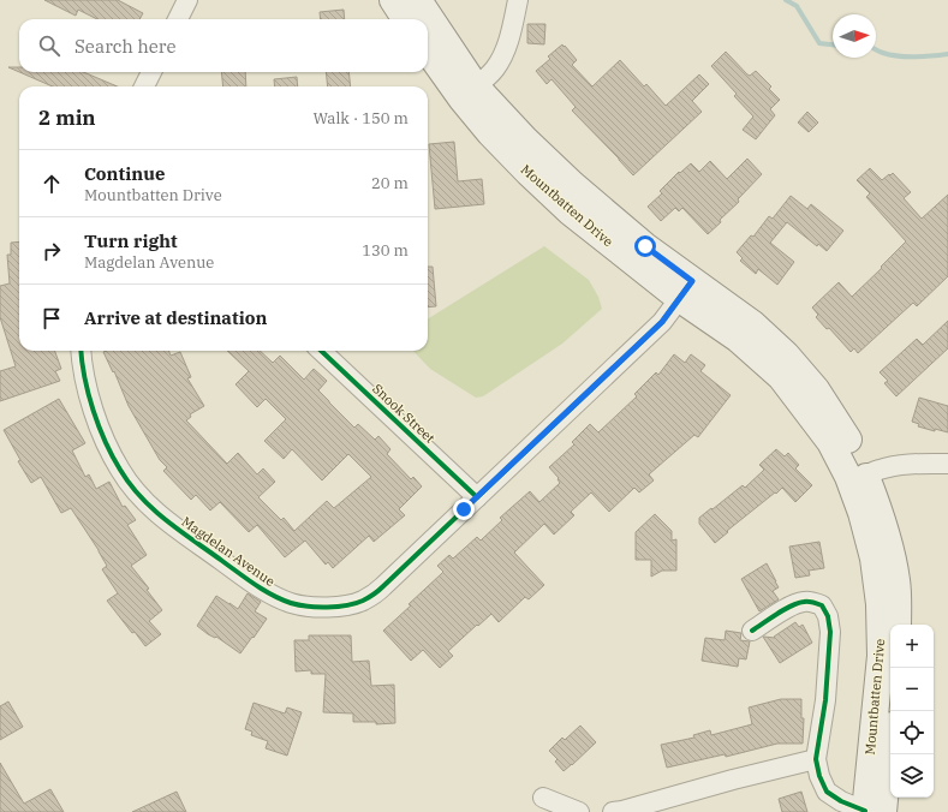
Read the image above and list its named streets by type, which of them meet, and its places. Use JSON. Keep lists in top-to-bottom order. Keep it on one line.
{"streets":{"main road":["Mountbatten Drive"],"street":["Snook Street","Magdelan Avenue"]},"crossings":[["Mountbatten Drive","Magdelan Avenue"],["Snook Street","Magdelan Avenue"]],"north":"right","page":{"search":"Search here","heading":["2 min","Walk · 150 m"],"list":[["Continue","Mountbatten Drive","20 m"],["Turn right","Magdelan Avenue","130 m"],"Arrive at destination"],"map_buttons":["+","−"]}}
